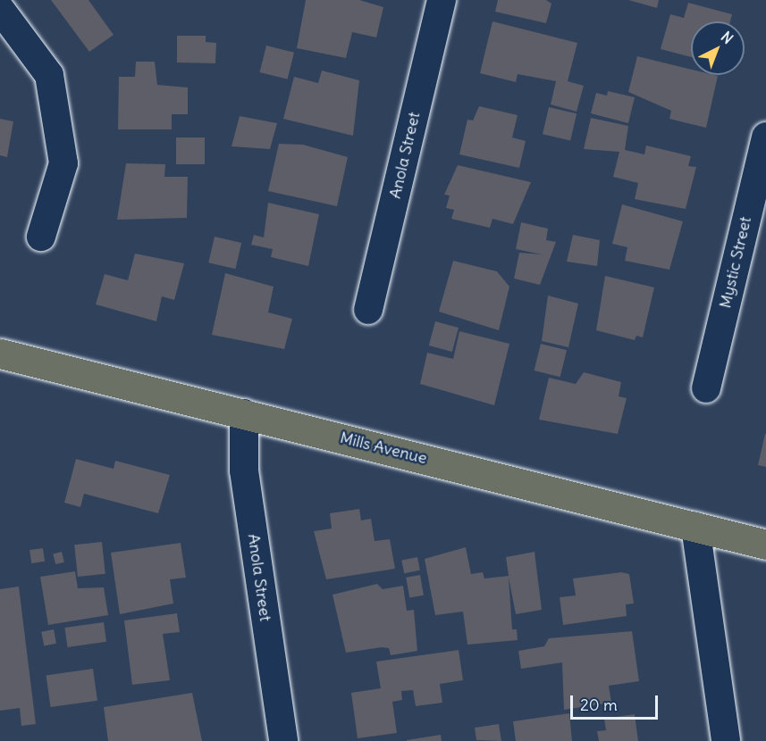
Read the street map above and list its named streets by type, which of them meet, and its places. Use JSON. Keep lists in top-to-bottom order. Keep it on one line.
{"streets":{"main road":["Mills Avenue"],"street":["Anola Street","Mystic Street"]},"crossings":[["Anola Street","Mills Avenue"]],"scale_bar":"20 m","north":"top right"}
